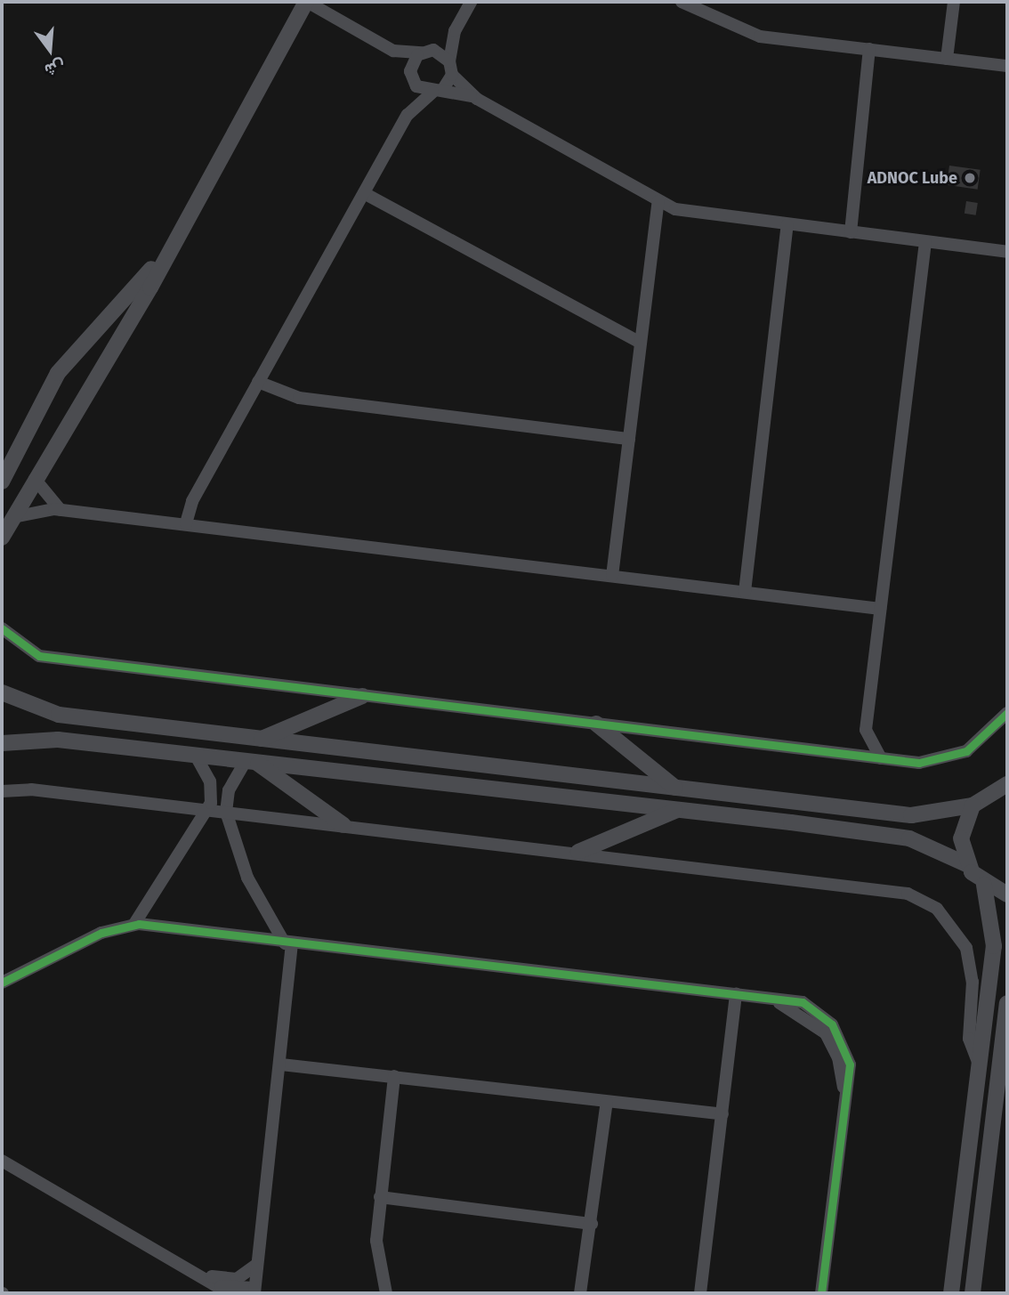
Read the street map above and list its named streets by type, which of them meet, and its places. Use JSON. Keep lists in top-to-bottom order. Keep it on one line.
{"places":["ADNOC Lube"],"north":"bottom"}
